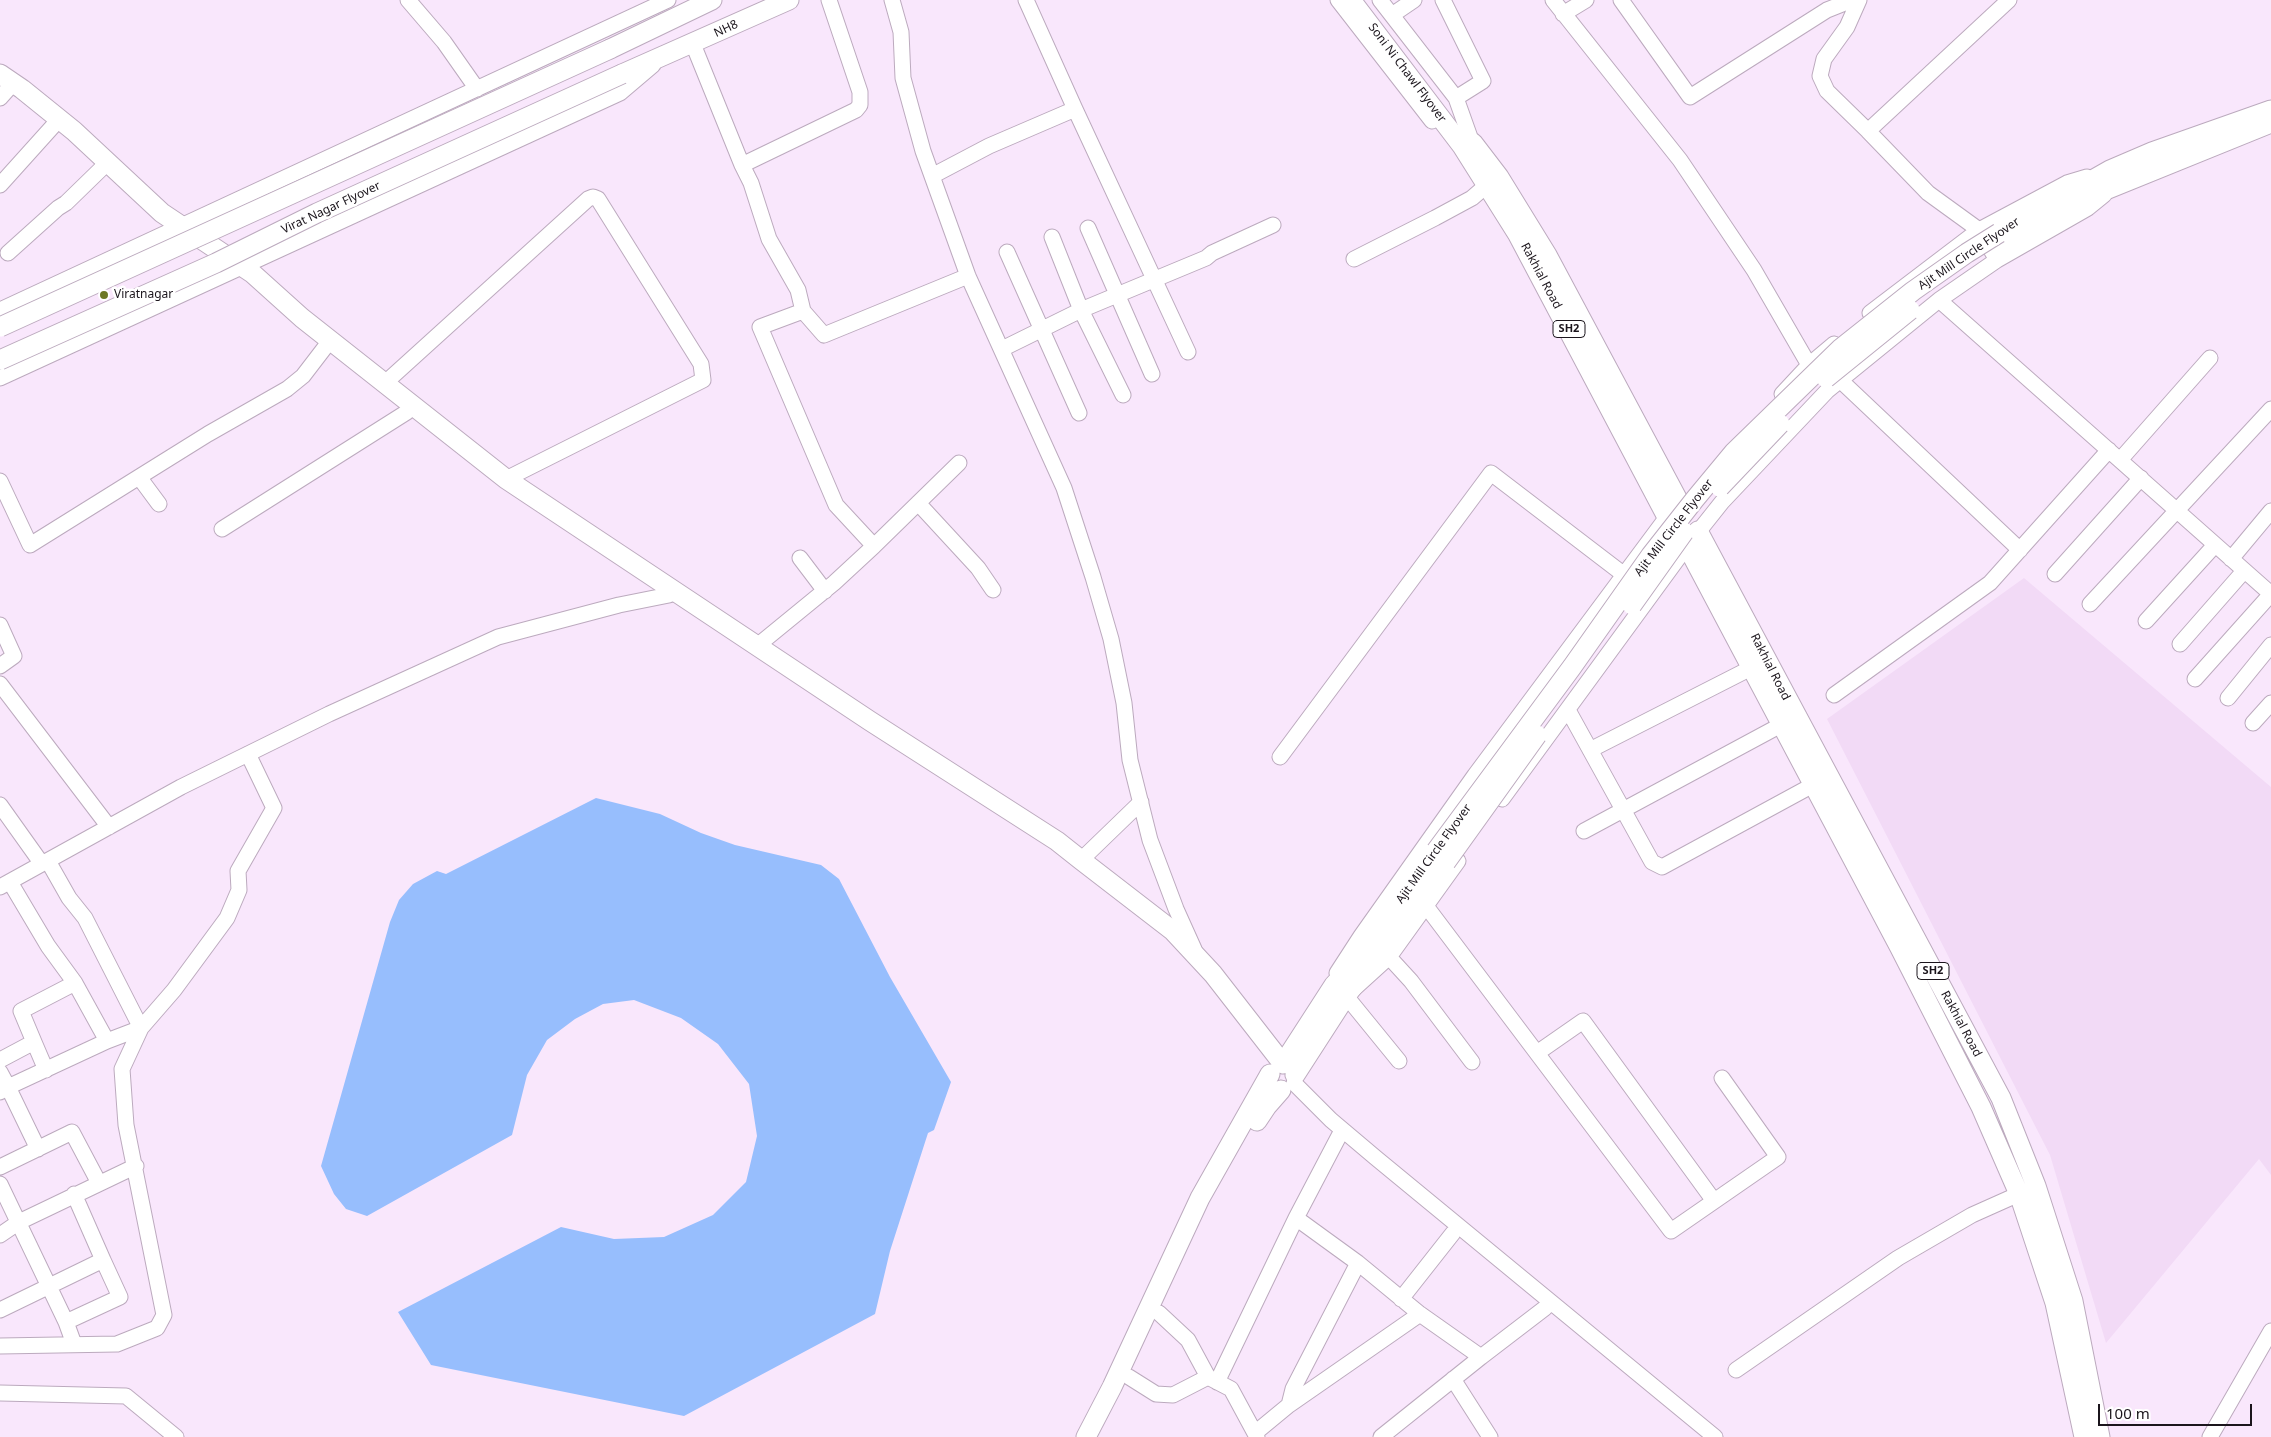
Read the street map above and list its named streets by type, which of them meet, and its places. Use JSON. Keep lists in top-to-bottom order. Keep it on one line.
{"streets":{"main road":["NH8","Soni Ni Chawl Flyover","Virat Nagar Flyover","Ajit Mill Circle Flyover","Rakhial Road","SH2"]},"crossings":[["NH8","Virat Nagar Flyover"],["Soni Ni Chawl Flyover","Rakhial Road"]],"places":["Viratnagar"],"scale_bar":"100 m"}
